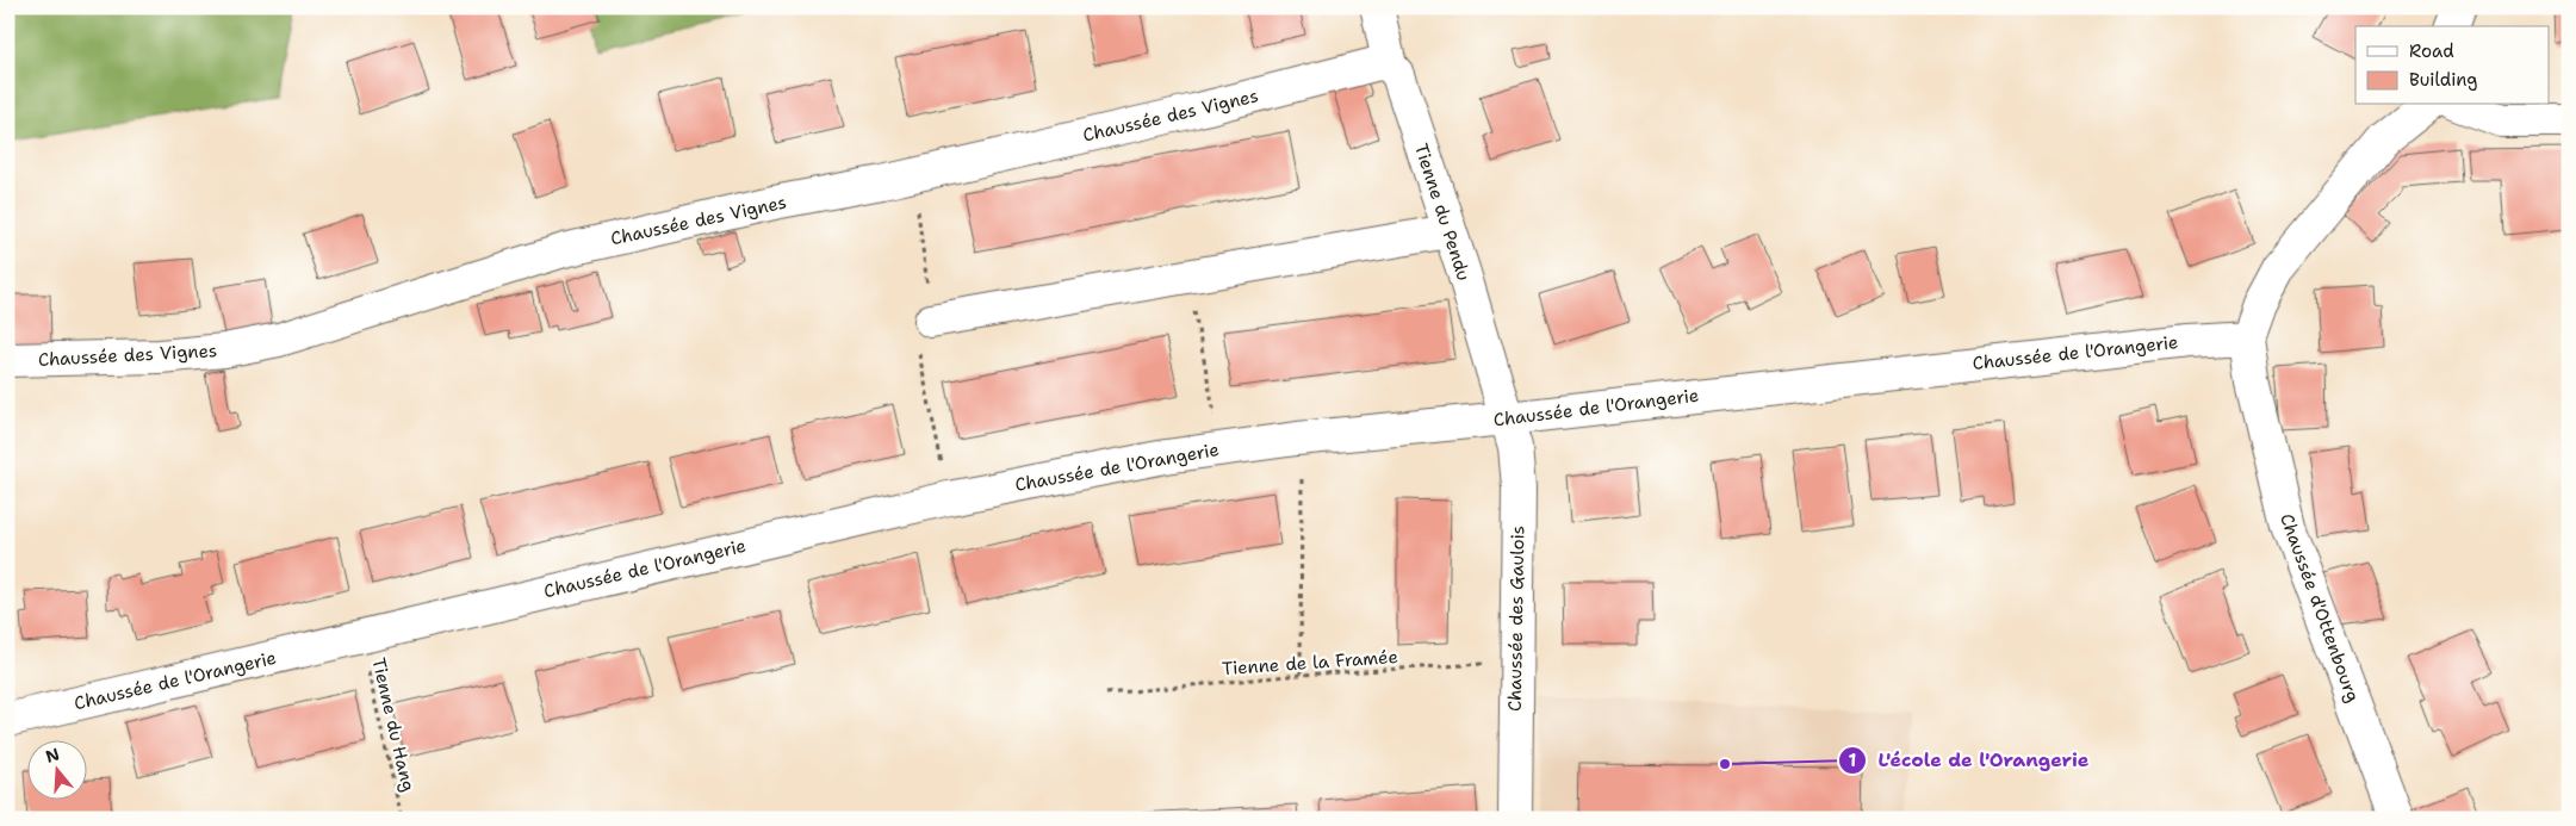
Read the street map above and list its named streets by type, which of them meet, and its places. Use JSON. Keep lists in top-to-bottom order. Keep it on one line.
{"streets":{"street":["Chaussée des Vignes","Tienne du Pendu","Chaussée de l'Orangerie","Chaussée d'Ottenbourg","Chaussée des Gaulois"],"path":["Tienne de la Framée","Tienne du Hang"]},"crossings":[["Chaussée des Vignes","Tienne du Pendu"],["Tienne du Pendu","Chaussée de l'Orangerie"],["Tienne du Pendu","Chaussée des Gaulois"],["Chaussée de l'Orangerie","Chaussée d'Ottenbourg"],["Chaussée de l'Orangerie","Chaussée des Gaulois"],["Chaussée de l'Orangerie","Tienne du Hang"],["Chaussée des Gaulois","Tienne de la Framée"]],"places":["L'école de l'Orangerie"],"legend":["Road","Building"],"north":"top"}
